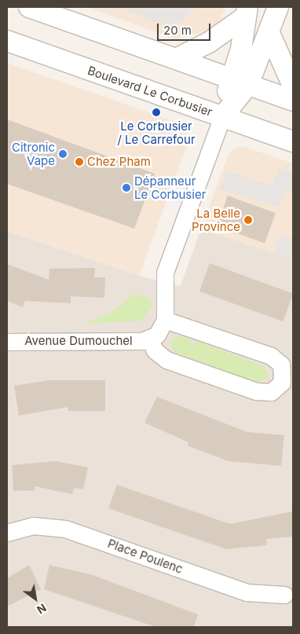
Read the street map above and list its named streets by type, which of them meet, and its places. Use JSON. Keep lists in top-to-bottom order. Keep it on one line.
{"streets":{"street":["Boulevard Le Corbusier","Avenue Dumouchel","Place Poulenc"]},"places":["Le Corbusier / Le Carrefour","Citronic Vape","Chez Pham","Dépanneur Le Corbusier","La Belle Province"],"scale_bar":"20 m","north":"bottom right"}
